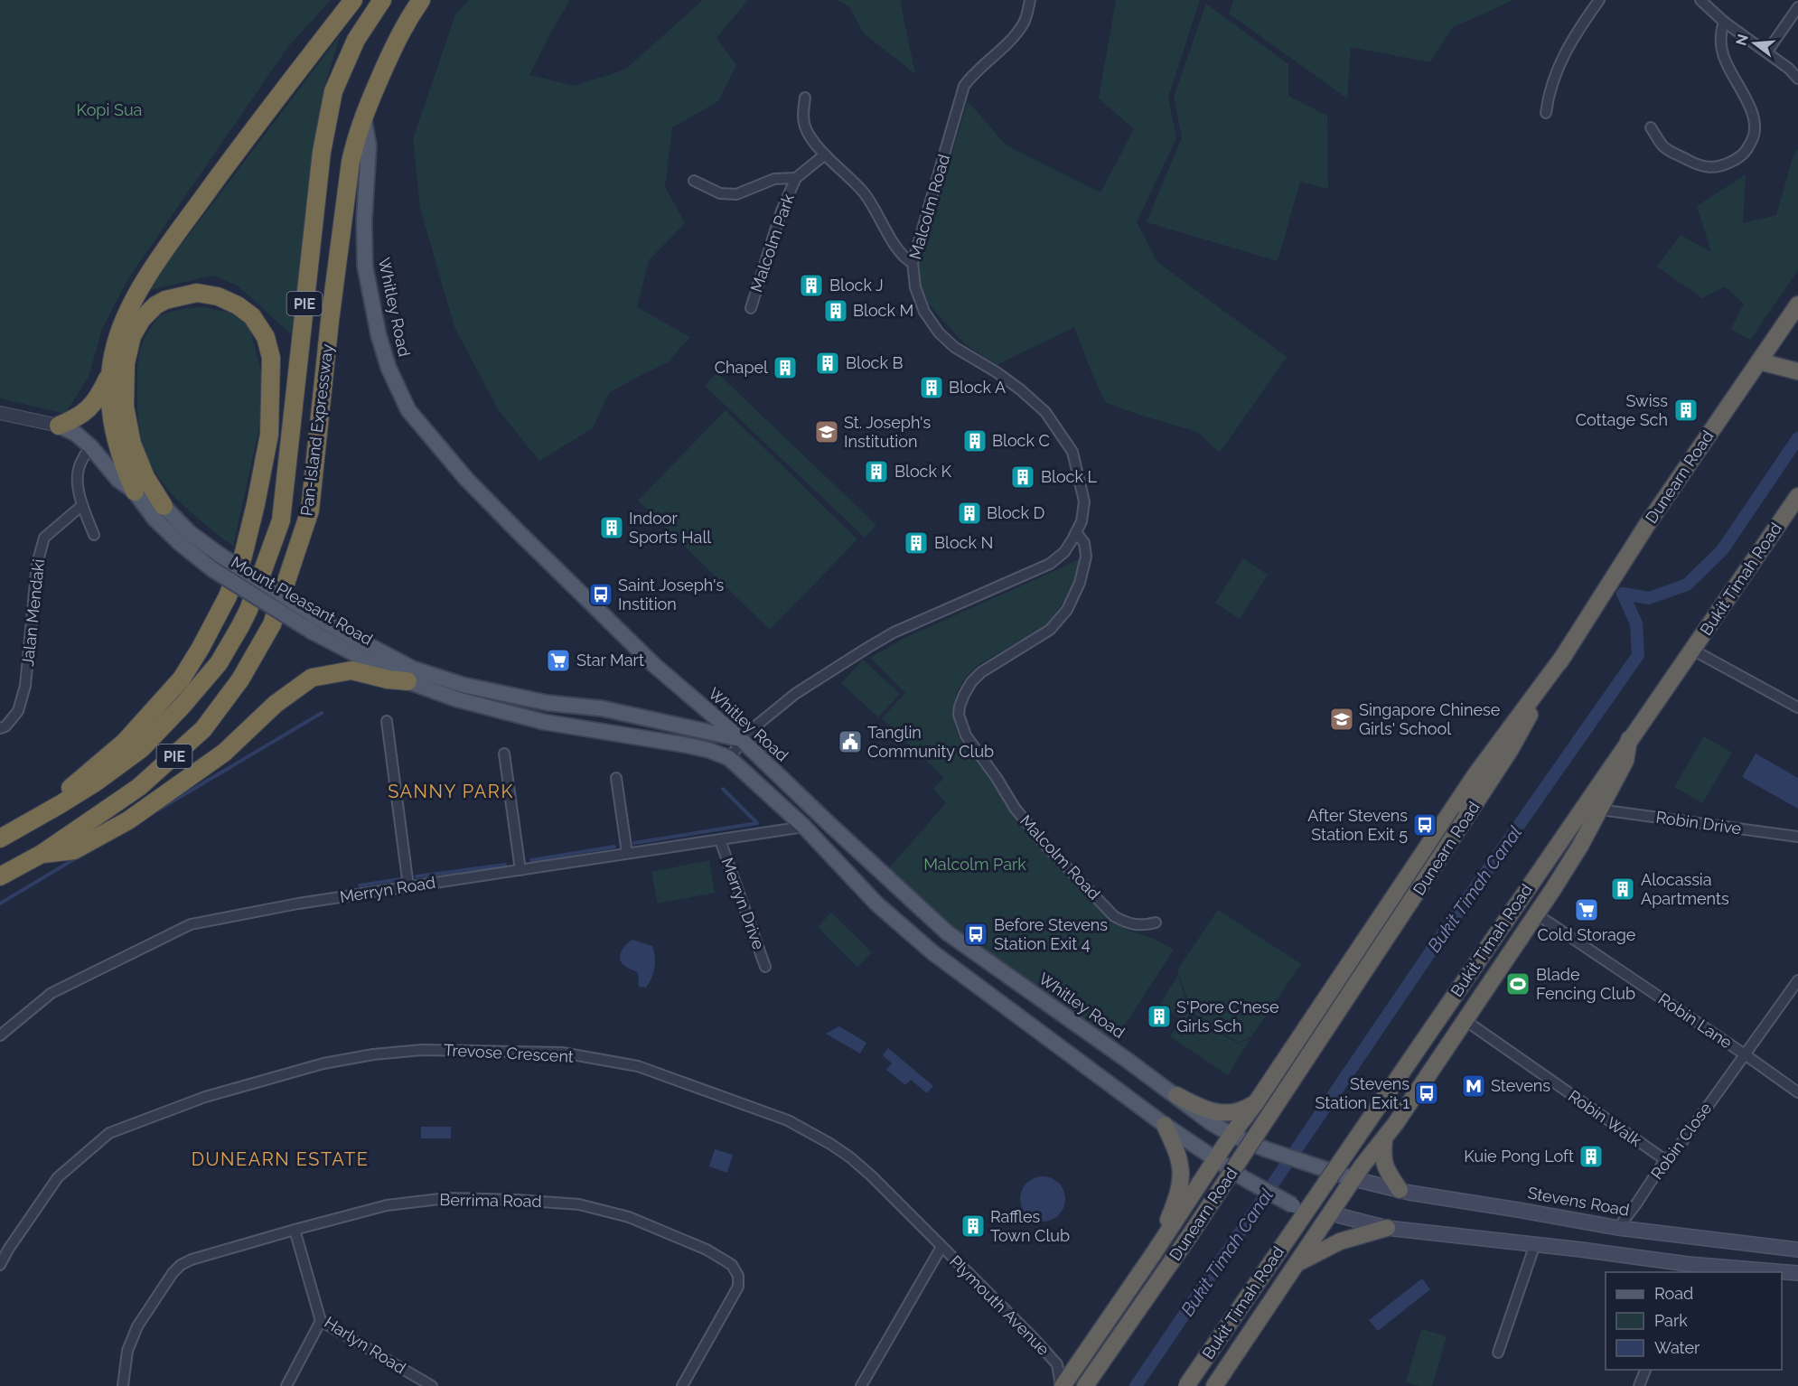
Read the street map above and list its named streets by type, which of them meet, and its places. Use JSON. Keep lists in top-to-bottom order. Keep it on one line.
{"streets":{"highway":["PIE","Pan-Island Expressway","Dunearn Road","Bukit Timah Road"],"main road":["Whitley Road","Mount Pleasant Road","Stevens Road"],"street":["Malcolm Road","Malcolm Park","Jalan Mendaki","Robin Drive","Merryn Road","Merryn Drive","Robin Lane","Trevose Crescent","Robin Walk","Robin Close","Berrima Road","Plymouth Avenue","Harlyn Road"]},"crossings":[["Malcolm Road","Whitley Road"],["Malcolm Road","Mount Pleasant Road"],["Whitley Road","Pan-Island Expressway"],["Whitley Road","Mount Pleasant Road"],["Whitley Road","Stevens Road"],["Merryn Road","Merryn Drive"],["Robin Lane","Robin Close"],["Trevose Crescent","Plymouth Avenue"],["Robin Walk","Robin Close"],["Robin Close","Stevens Road"],["Berrima Road","Harlyn Road"]],"districts":["SANNY PARK","DUNEARN ESTATE"],"water":["Bukit Timah Canal"],"parks":["Kopi Sua","Malcolm Park"],"places":{"building":["Block J","Block M","Block B","Chapel","Block A","Swiss Cottage Sch","Block C","Block K","Block L","Block D","Indoor Sports Hall","Block N","Alocassia Apartments","S'Pore C'nese Girls Sch","Kuie Pong Loft","Raffles Town Club"],"school or university":["St. Joseph's Institution","Singapore Chinese Girls' School"],"bus stop":["Saint Joseph's Instition","After Stevens Station Exit 5","Before Stevens Station Exit 4","Stevens Station Exit 1"],"supermarket":["Star Mart","Cold Storage"],"public building":["Tanglin Community Club"],"sports":["Blade Fencing Club"],"metro station":["Stevens"]},"legend":["Road","Park","Water"],"north":"left"}
